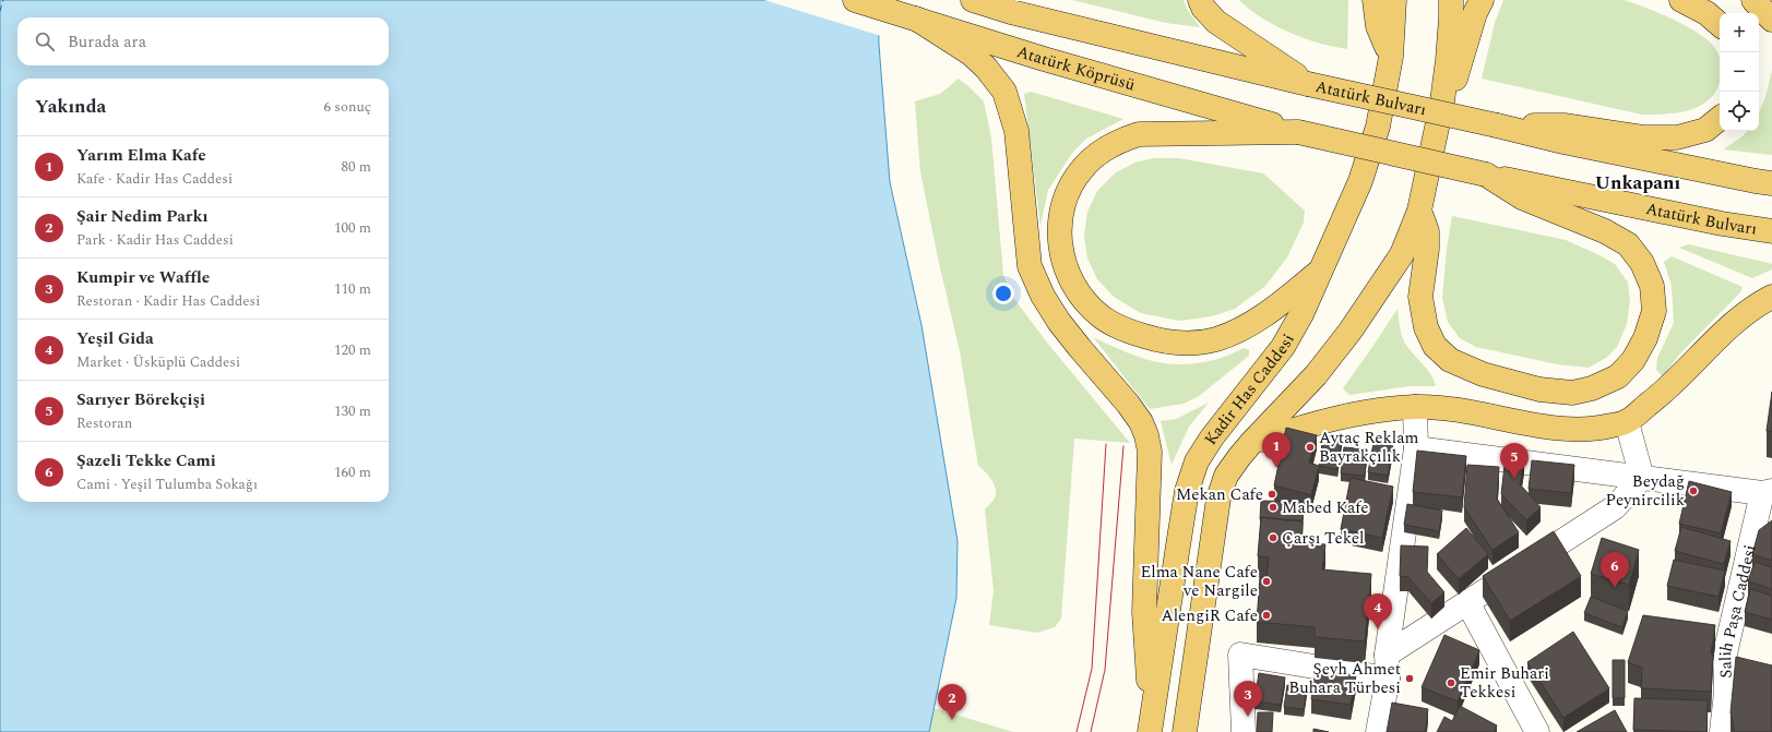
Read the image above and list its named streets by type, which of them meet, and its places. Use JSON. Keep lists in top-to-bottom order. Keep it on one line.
{"streets":{"main road":["Atatürk Köprüsü","Atatürk Bulvarı","Kadir Has Caddesi"],"street":["Salih Paşa Caddesi"]},"crossings":[["Atatürk Köprüsü","Atatürk Bulvarı"]],"districts":["Unkapanı"],"places":["Aytaç Reklam Bayrakçılık","Beydağ Peynircilik","Mekan Cafe","Mabed Kafe","Çarşı Tekel","Elma Nane Cafe ve Nargile","AlengiR Cafe","Şeyh Ahmet Buhara Türbesi","Emir Buhari Tekkesi"],"page":{"map_buttons":["+","−"],"search":"Burada ara","heading":["Yakında","6 sonuç"],"list":[{"mark":"1","name":"Yarım Elma Kafe","note":"Kafe · Kadir Has Caddesi","value":"80 m"},{"mark":"2","name":"Şair Nedim Parkı","note":"Park · Kadir Has Caddesi","value":"100 m"},{"mark":"3","name":"Kumpir ve Waffle","note":"Restoran · Kadir Has Caddesi","value":"110 m"},{"mark":"4","name":"Yeşil Gida","note":"Market · Üsküplü Caddesi","value":"120 m"},{"mark":"5","name":"Sarıyer Börekçişi","note":"Restoran","value":"130 m"},{"mark":"6","name":"Şazeli Tekke Cami","note":"Cami · Yeşil Tulumba Sokağı","value":"160 m"}],"pins":["1","5","6","4","3","2"]}}
